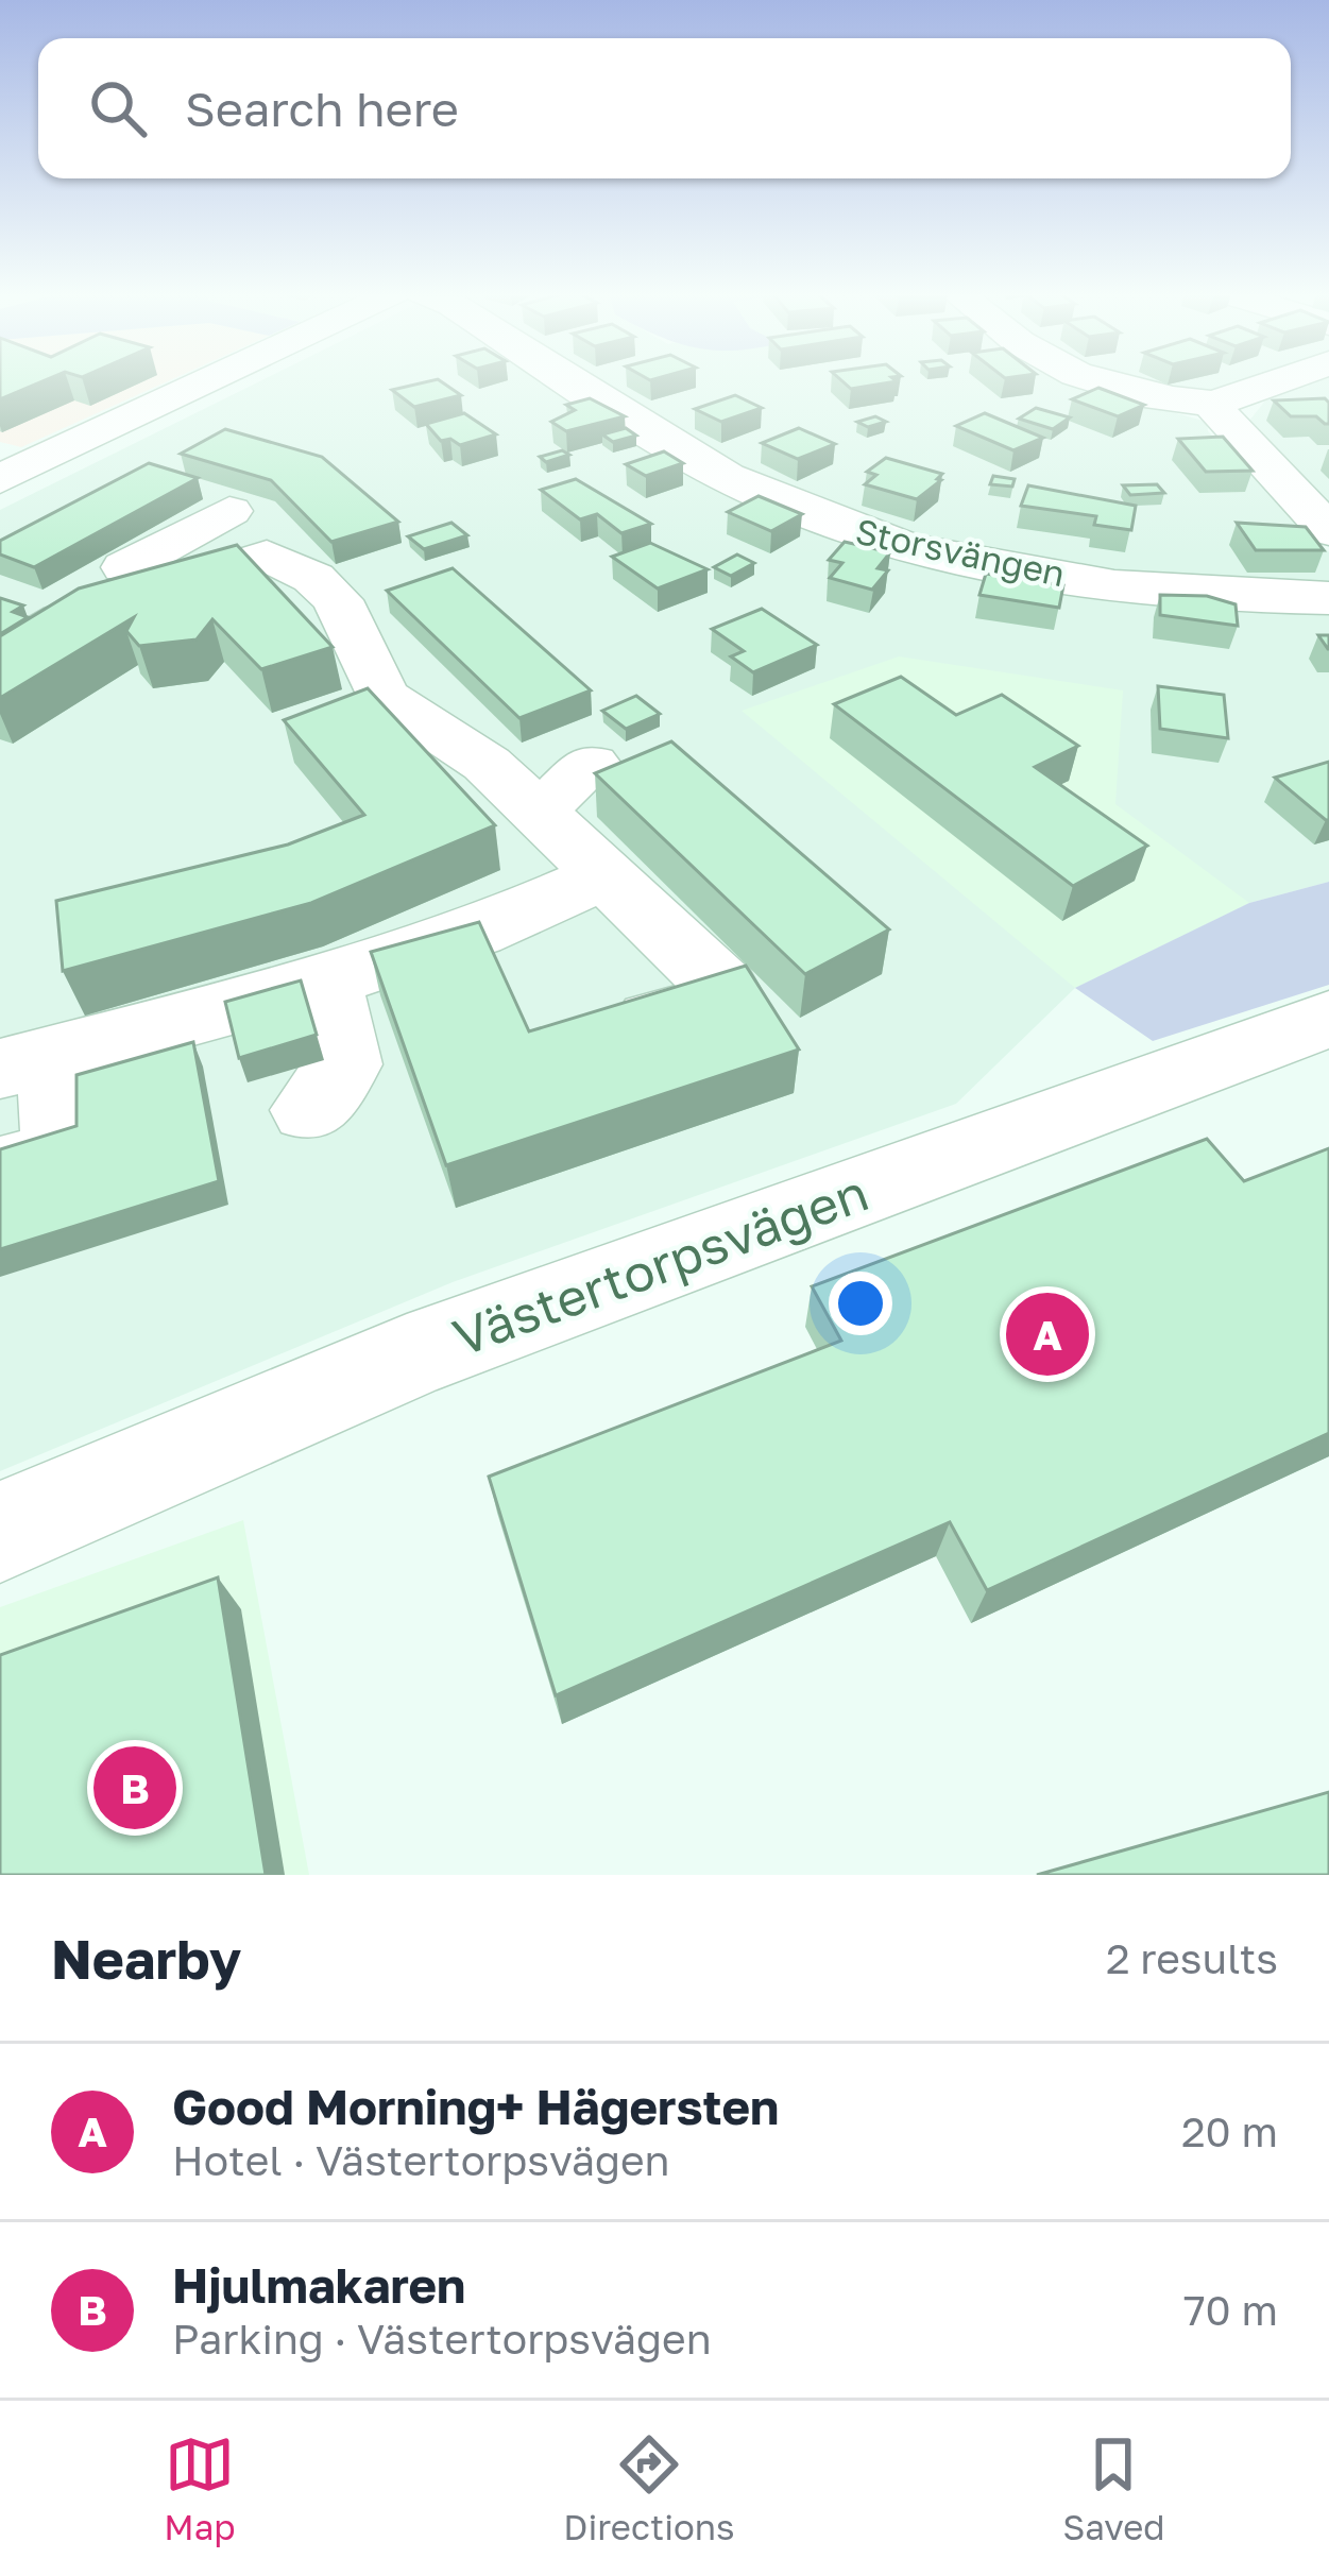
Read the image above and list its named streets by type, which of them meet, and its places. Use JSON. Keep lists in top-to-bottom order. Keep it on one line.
{"streets":{"street":["Storsvängen","Västertorpsvägen"]},"page":{"search":"Search here","pins":["A","B"],"heading":["Nearby","2 results"],"list":[{"mark":"A","name":"Good Morning+ Hägersten","note":"Hotel · Västertorpsvägen","value":"20 m"},{"mark":"B","name":"Hjulmakaren","note":"Parking · Västertorpsvägen","value":"70 m"}],"nav":["Map","Directions","Saved"]}}
